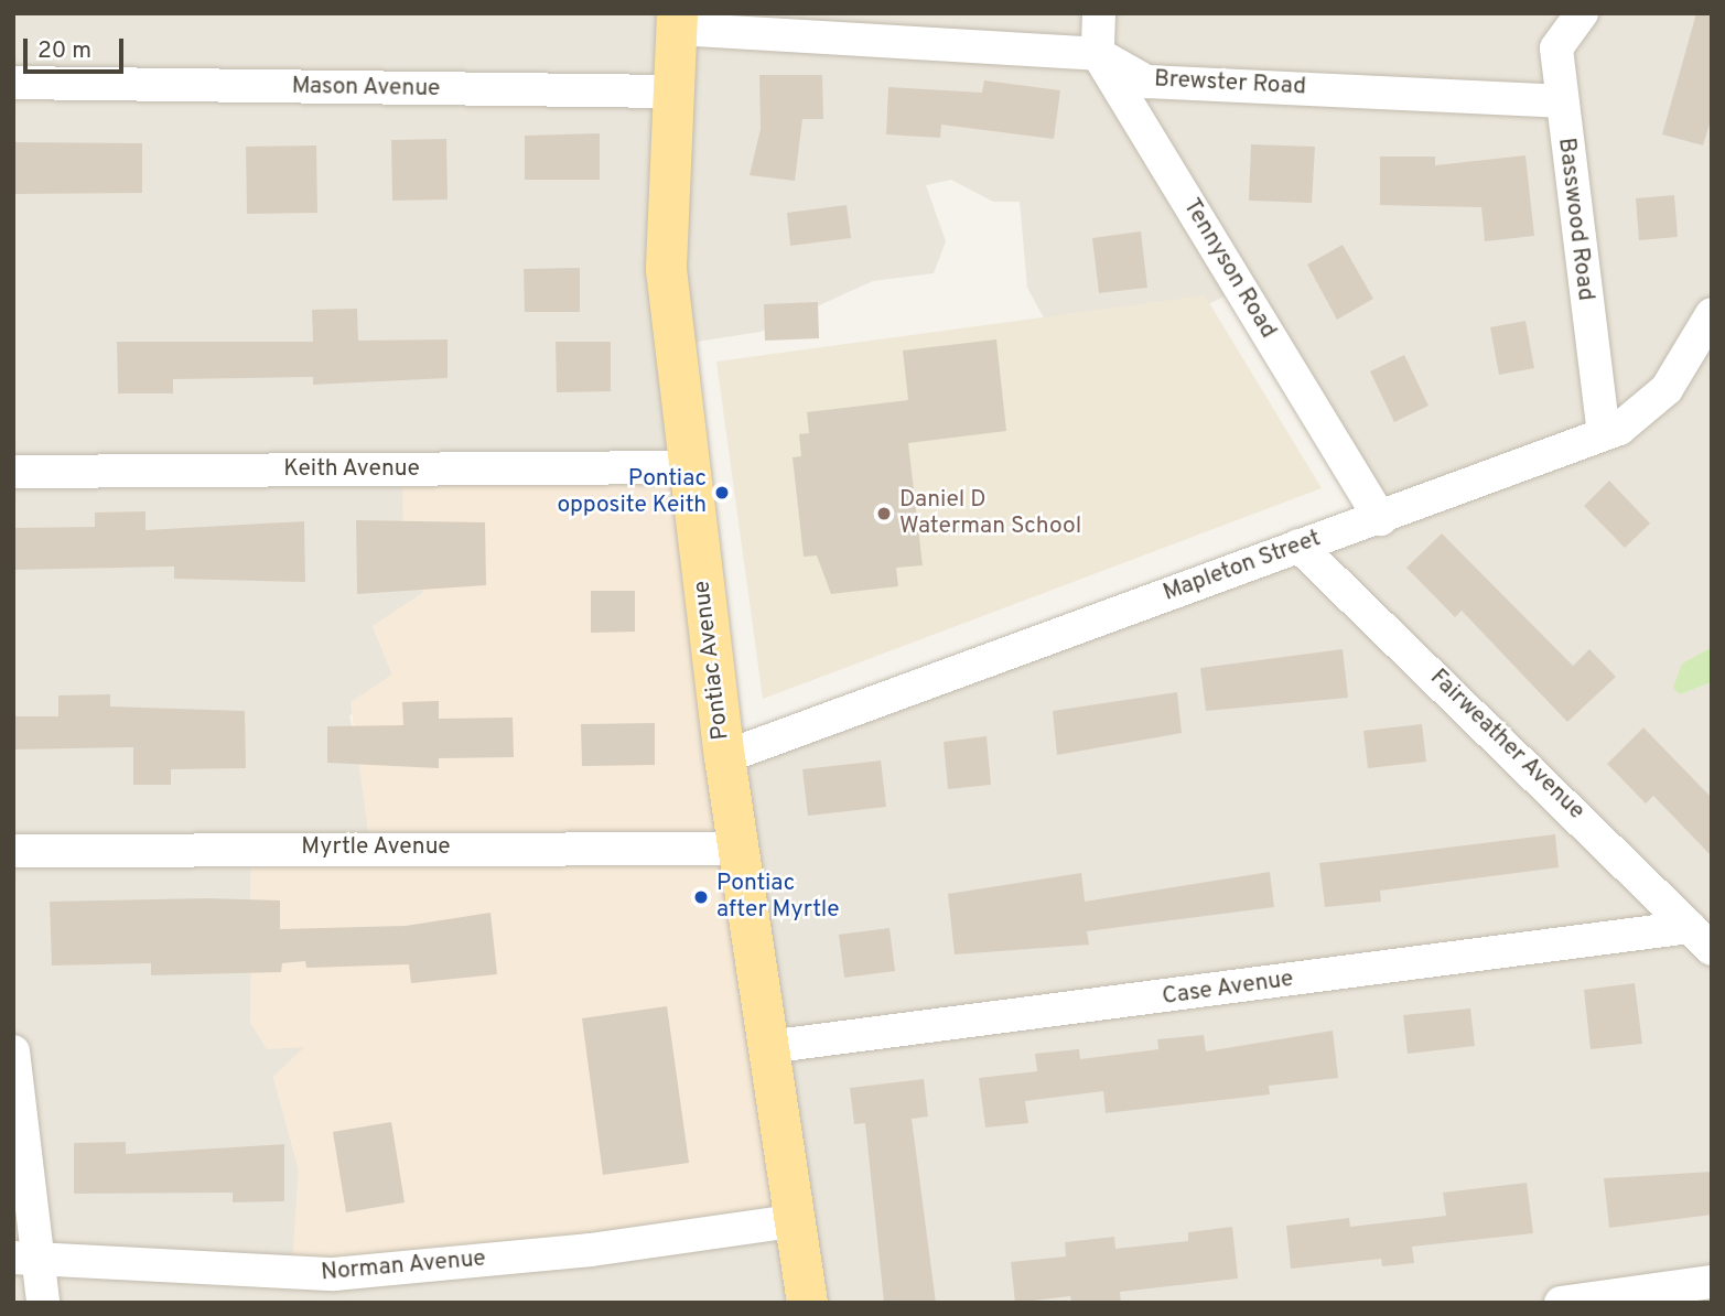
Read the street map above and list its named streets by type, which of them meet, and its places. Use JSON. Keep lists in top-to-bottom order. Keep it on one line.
{"streets":{"main road":["Pontiac Avenue"],"street":["Brewster Road","Mason Avenue","Basswood Road","Tennyson Road","Keith Avenue","Mapleton Street","Fairweather Avenue","Myrtle Avenue","Case Avenue","Norman Avenue"]},"crossings":[["Brewster Road","Basswood Road"],["Brewster Road","Tennyson Road"],["Brewster Road","Pontiac Avenue"],["Mason Avenue","Pontiac Avenue"],["Basswood Road","Mapleton Street"],["Tennyson Road","Mapleton Street"],["Keith Avenue","Pontiac Avenue"],["Mapleton Street","Pontiac Avenue"],["Mapleton Street","Fairweather Avenue"],["Pontiac Avenue","Myrtle Avenue"],["Pontiac Avenue","Case Avenue"],["Pontiac Avenue","Norman Avenue"],["Fairweather Avenue","Case Avenue"]],"places":["Pontiac opposite Keith","Daniel D Waterman School","Pontiac after Myrtle"],"scale_bar":"20 m"}
